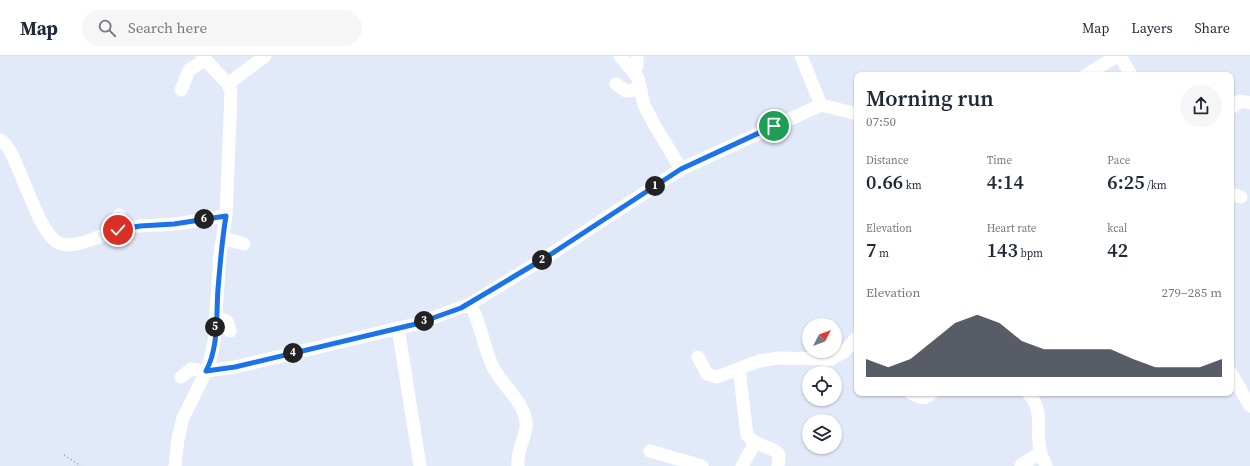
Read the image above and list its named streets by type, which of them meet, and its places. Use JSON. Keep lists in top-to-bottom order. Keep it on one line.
{"north":"top right","page":{"header":"Map","search":"Search here","nav":["Map","Layers","Share"],"heading":["Morning run","07:50"],"stats":[["Distance","0.66 km"],["Time","4:14"],["Pace","6:25 /km"],["Elevation","7 m"],["Heart rate","143 bpm"],["kcal","42"]],"pins":["1","6","2","3","5","4"],"chart":["Elevation","279–285 m"]}}
